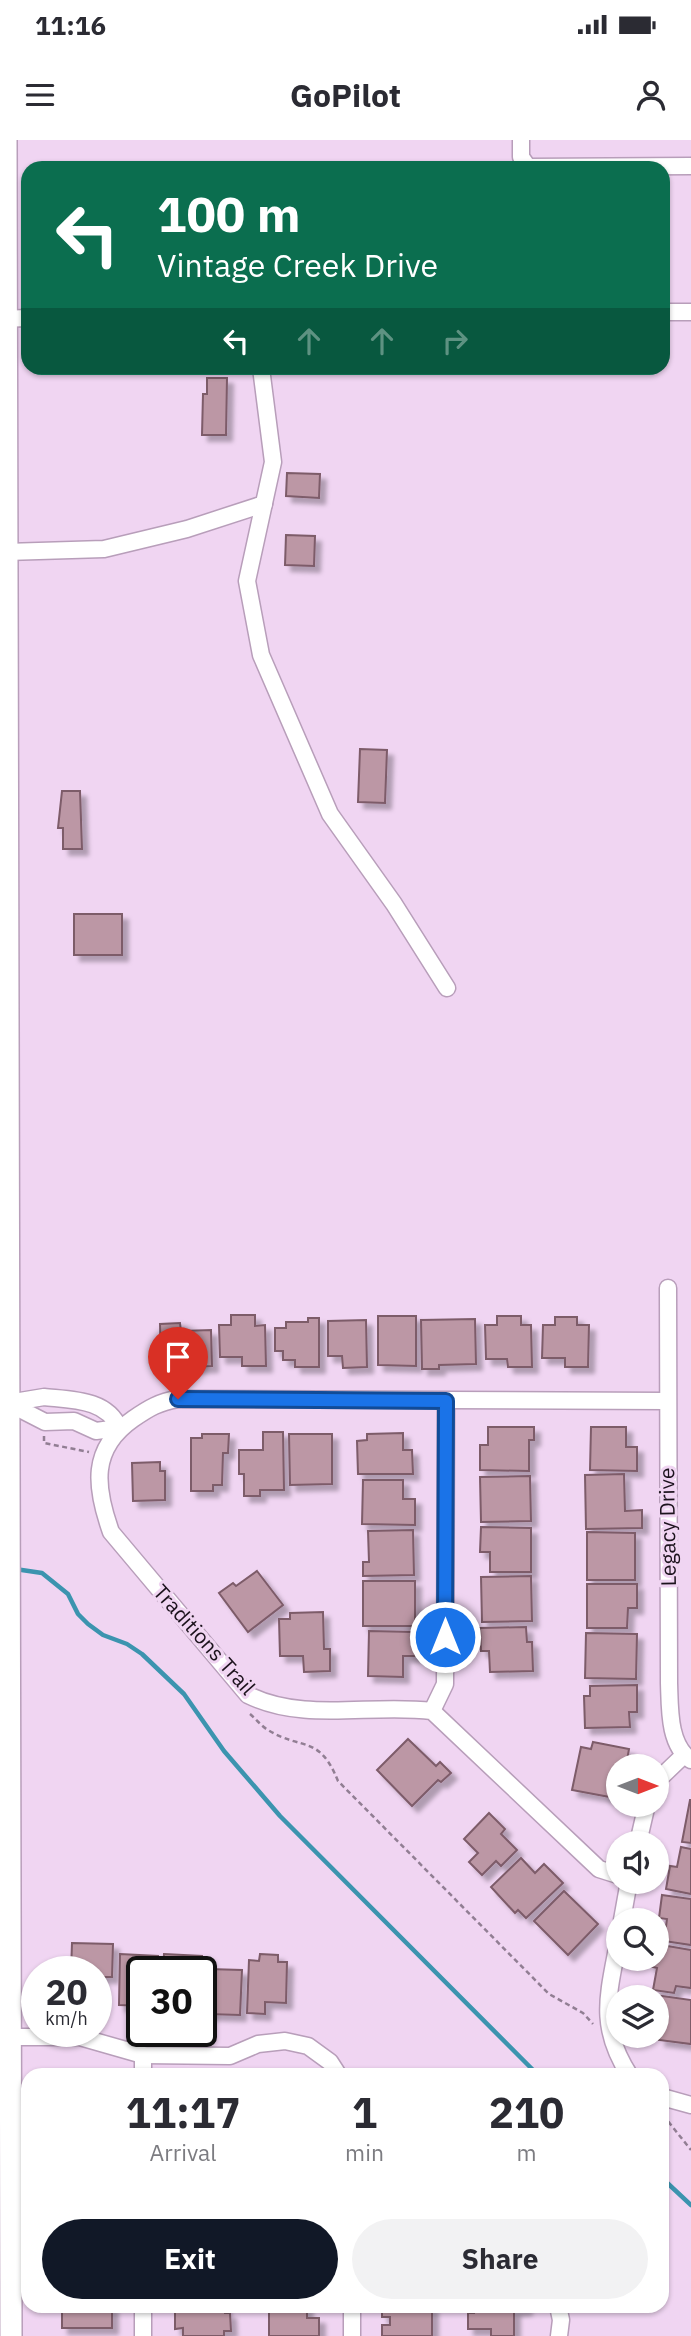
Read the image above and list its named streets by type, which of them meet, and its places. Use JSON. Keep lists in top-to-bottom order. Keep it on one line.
{"streets":{"street":["Legacy Drive","Traditions Trail"]},"north":"right","page":{"status":"11:16","header":"GoPilot","turn":["100 m","Vintage Creek Drive"],"speed":"20 km/h","limit":"30","eta":["11:17","Arrival","1","min","210","m"],"buttons":["Exit","Share"]}}
